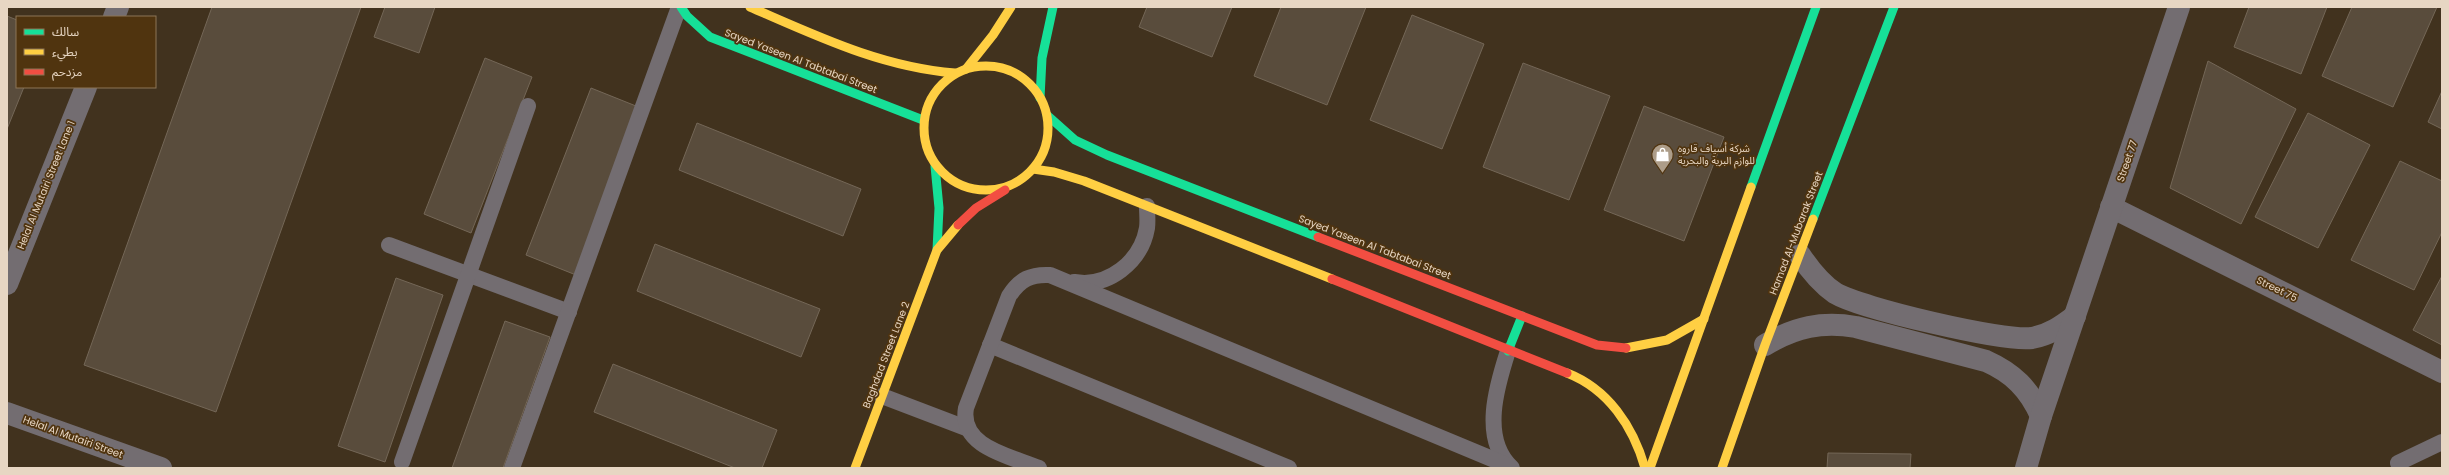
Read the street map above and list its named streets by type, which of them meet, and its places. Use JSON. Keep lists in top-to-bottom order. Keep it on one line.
{"streets":{"street":["Sayed Yaseen Al Tabtabai Street","Street 77","Helal Al Mutairi Street Lane 1","Hamad Al-Mubarak Street","Street 75","Baghdad Street Lane 2","Helal Al Mutairi Street"]},"crossings":[["Sayed Yaseen Al Tabtabai Street","Baghdad Street Lane 2"],["Street 77","Street 75"]],"places":{"shop":["شركة أسياف قاروه للوازم البرية والبحرية"]},"legend":["سالك","بطيء","مزدحم"]}
